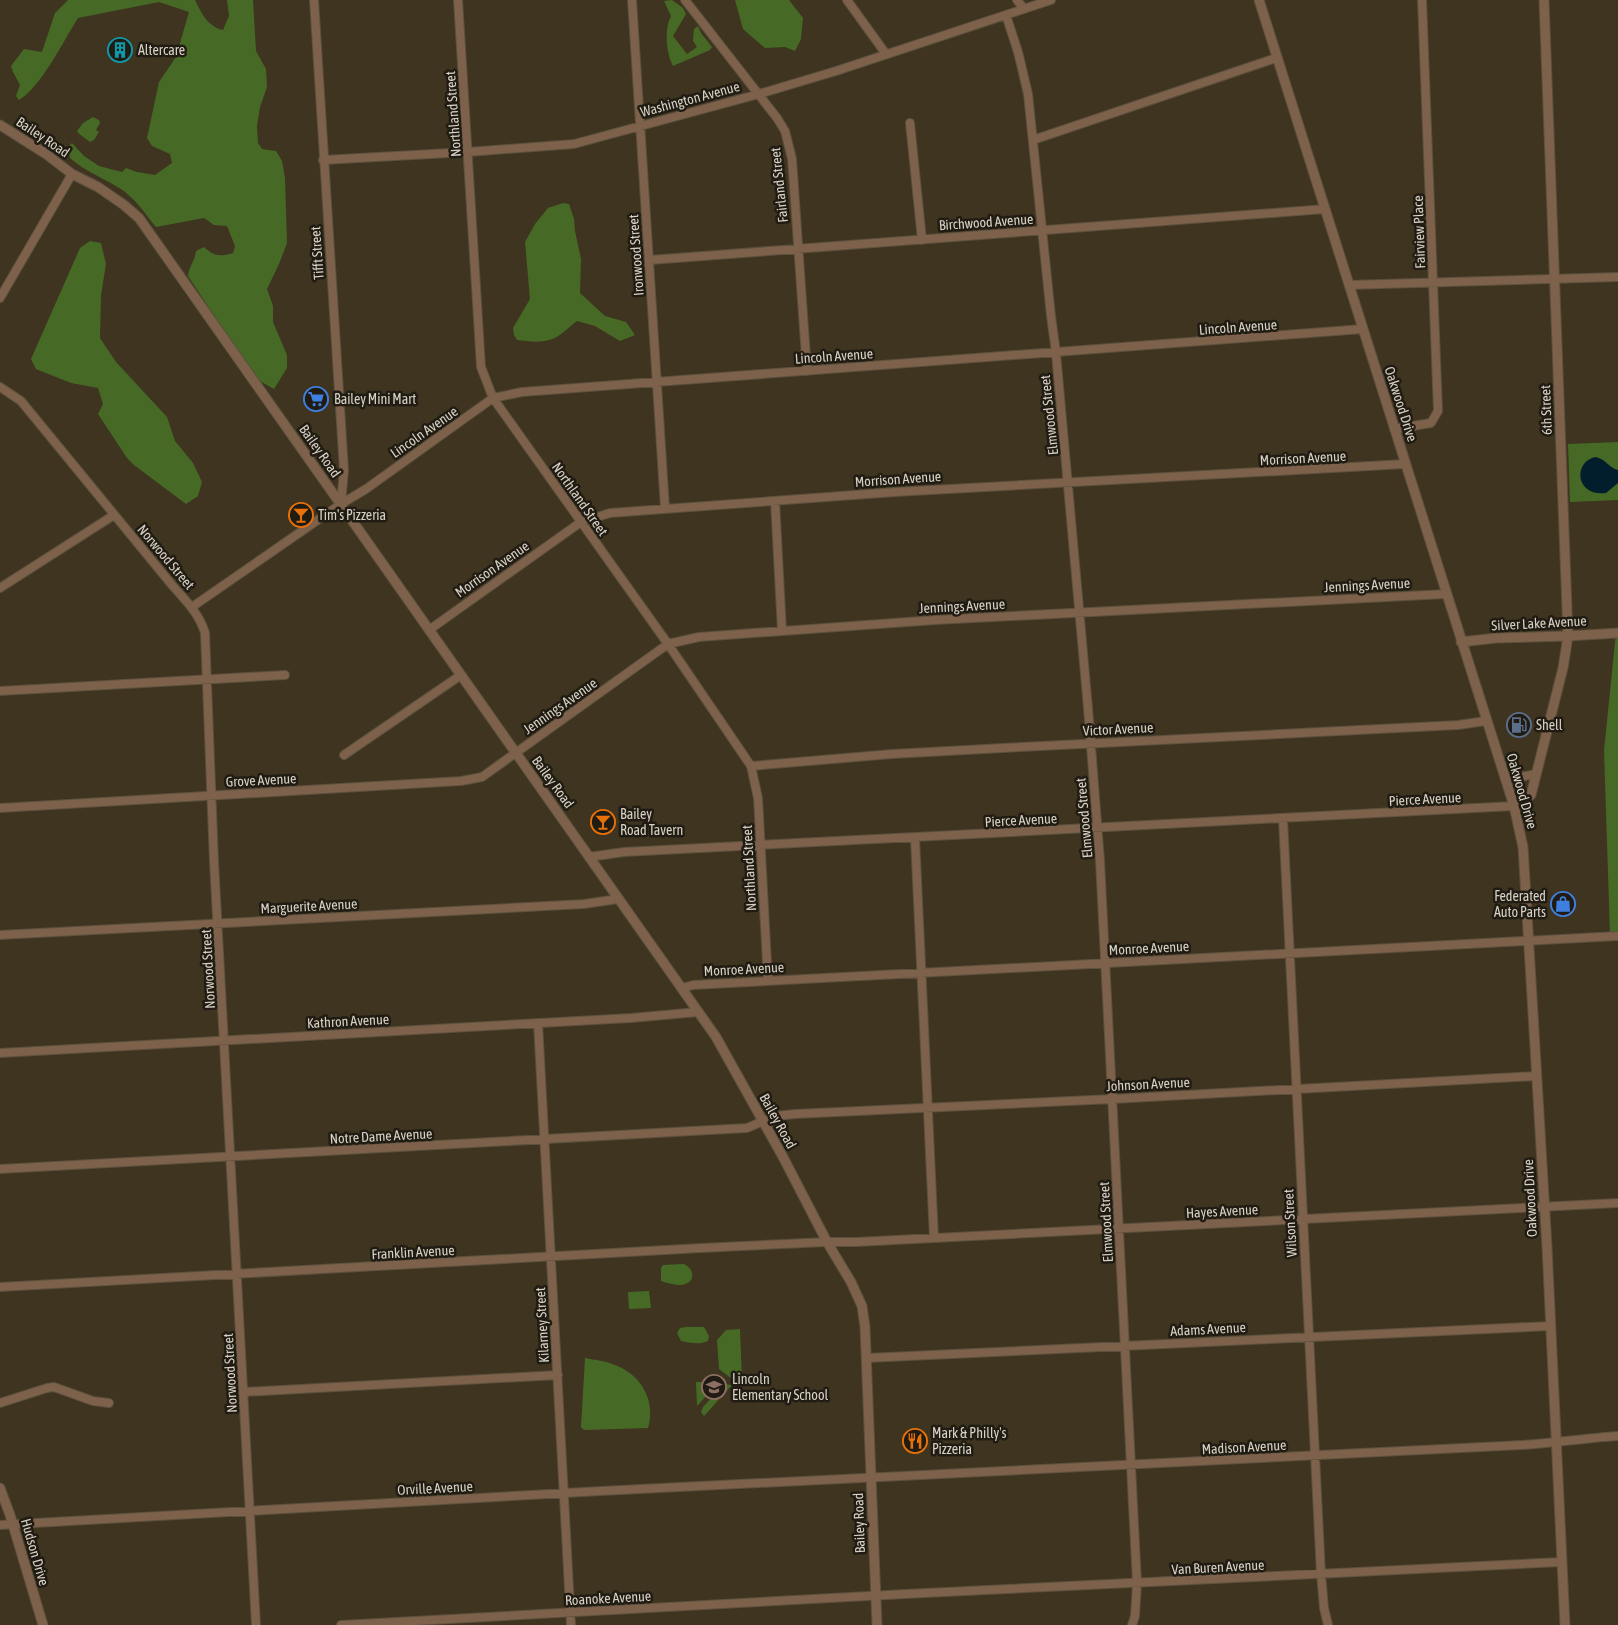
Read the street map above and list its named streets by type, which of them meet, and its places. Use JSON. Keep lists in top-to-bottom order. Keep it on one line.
{"streets":{"street":["Washington Avenue","Northland Street","Bailey Road","Fairland Street","Birchwood Avenue","Fairview Place","Tifft Street","Ironwood Street","Lincoln Avenue","Oakwood Drive","6th Street","Elmwood Street","Morrison Avenue","Norwood Street","Jennings Avenue","Silver Lake Avenue","Victor Avenue","Grove Avenue","Pierce Avenue","Marguerite Avenue","Monroe Avenue","Kathron Avenue","Johnson Avenue","Notre Dame Avenue","Hayes Avenue","Wilson Street","Franklin Avenue","Kilarney Street","Adams Avenue","Madison Avenue","Orville Avenue","Hudson Drive","Van Buren Avenue","Roanoke Avenue"]},"crossings":[["Washington Avenue","Northland Street"],["Washington Avenue","Fairland Street"],["Washington Avenue","Tifft Street"],["Washington Avenue","Ironwood Street"],["Washington Avenue","Elmwood Street"],["Northland Street","Lincoln Avenue"],["Northland Street","Morrison Avenue"],["Northland Street","Jennings Avenue"],["Northland Street","Victor Avenue"],["Northland Street","Pierce Avenue"],["Northland Street","Monroe Avenue"],["Bailey Road","Tifft Street"],["Bailey Road","Lincoln Avenue"],["Bailey Road","Morrison Avenue"],["Bailey Road","Jennings Avenue"],["Bailey Road","Grove Avenue"],["Bailey Road","Pierce Avenue"],["Bailey Road","Marguerite Avenue"],["Bailey Road","Monroe Avenue"],["Bailey Road","Kathron Avenue"],["Bailey Road","Johnson Avenue"],["Bailey Road","Notre Dame Avenue"],["Bailey Road","Hayes Avenue"],["Bailey Road","Franklin Avenue"],["Bailey Road","Adams Avenue"],["Bailey Road","Madison Avenue"],["Bailey Road","Orville Avenue"],["Bailey Road","Van Buren Avenue"],["Bailey Road","Roanoke Avenue"],["Fairland Street","Birchwood Avenue"],["Fairland Street","Lincoln Avenue"],["Birchwood Avenue","Ironwood Street"],["Birchwood Avenue","Oakwood Drive"],["Birchwood Avenue","Elmwood Street"],["Fairview Place","Oakwood Drive"],["Tifft Street","Lincoln Avenue"],["Ironwood Street","Lincoln Avenue"],["Ironwood Street","Morrison Avenue"],["Lincoln Avenue","Oakwood Drive"],["Lincoln Avenue","Elmwood Street"],["Lincoln Avenue","Norwood Street"],["Oakwood Drive","6th Street"],["Oakwood Drive","Morrison Avenue"],["Oakwood Drive","Jennings Avenue"],["Oakwood Drive","Silver Lake Avenue"],["Oakwood Drive","Victor Avenue"],["Oakwood Drive","Pierce Avenue"],["Oakwood Drive","Monroe Avenue"],["Oakwood Drive","Johnson Avenue"],["Oakwood Drive","Hayes Avenue"],["Oakwood Drive","Adams Avenue"],["Oakwood Drive","Madison Avenue"],["Oakwood Drive","Van Buren Avenue"],["6th Street","Silver Lake Avenue"],["6th Street","Pierce Avenue"],["Elmwood Street","Morrison Avenue"],["Elmwood Street","Jennings Avenue"],["Elmwood Street","Victor Avenue"],["Elmwood Street","Pierce Avenue"],["Elmwood Street","Monroe Avenue"],["Elmwood Street","Johnson Avenue"],["Elmwood Street","Hayes Avenue"],["Elmwood Street","Adams Avenue"],["Elmwood Street","Madison Avenue"],["Elmwood Street","Van Buren Avenue"],["Norwood Street","Grove Avenue"],["Norwood Street","Marguerite Avenue"],["Norwood Street","Kathron Avenue"],["Norwood Street","Notre Dame Avenue"],["Norwood Street","Franklin Avenue"],["Norwood Street","Orville Avenue"],["Jennings Avenue","Grove Avenue"],["Pierce Avenue","Wilson Street"],["Monroe Avenue","Wilson Street"],["Kathron Avenue","Kilarney Street"],["Johnson Avenue","Notre Dame Avenue"],["Johnson Avenue","Wilson Street"],["Notre Dame Avenue","Kilarney Street"],["Hayes Avenue","Wilson Street"],["Hayes Avenue","Franklin Avenue"],["Wilson Street","Adams Avenue"],["Wilson Street","Madison Avenue"],["Wilson Street","Van Buren Avenue"],["Franklin Avenue","Kilarney Street"],["Kilarney Street","Orville Avenue"],["Kilarney Street","Roanoke Avenue"],["Madison Avenue","Orville Avenue"],["Orville Avenue","Hudson Drive"],["Van Buren Avenue","Roanoke Avenue"]],"places":{"building":["Altercare"],"supermarket":["Bailey Mini Mart"],"bar":["Tim's Pizzeria","Bailey Road Tavern"],"fuel station":["Shell"],"shop":["Federated Auto Parts"],"school or university":["Lincoln Elementary School"],"restaurant":["Mark & Philly's Pizzeria"]}}
